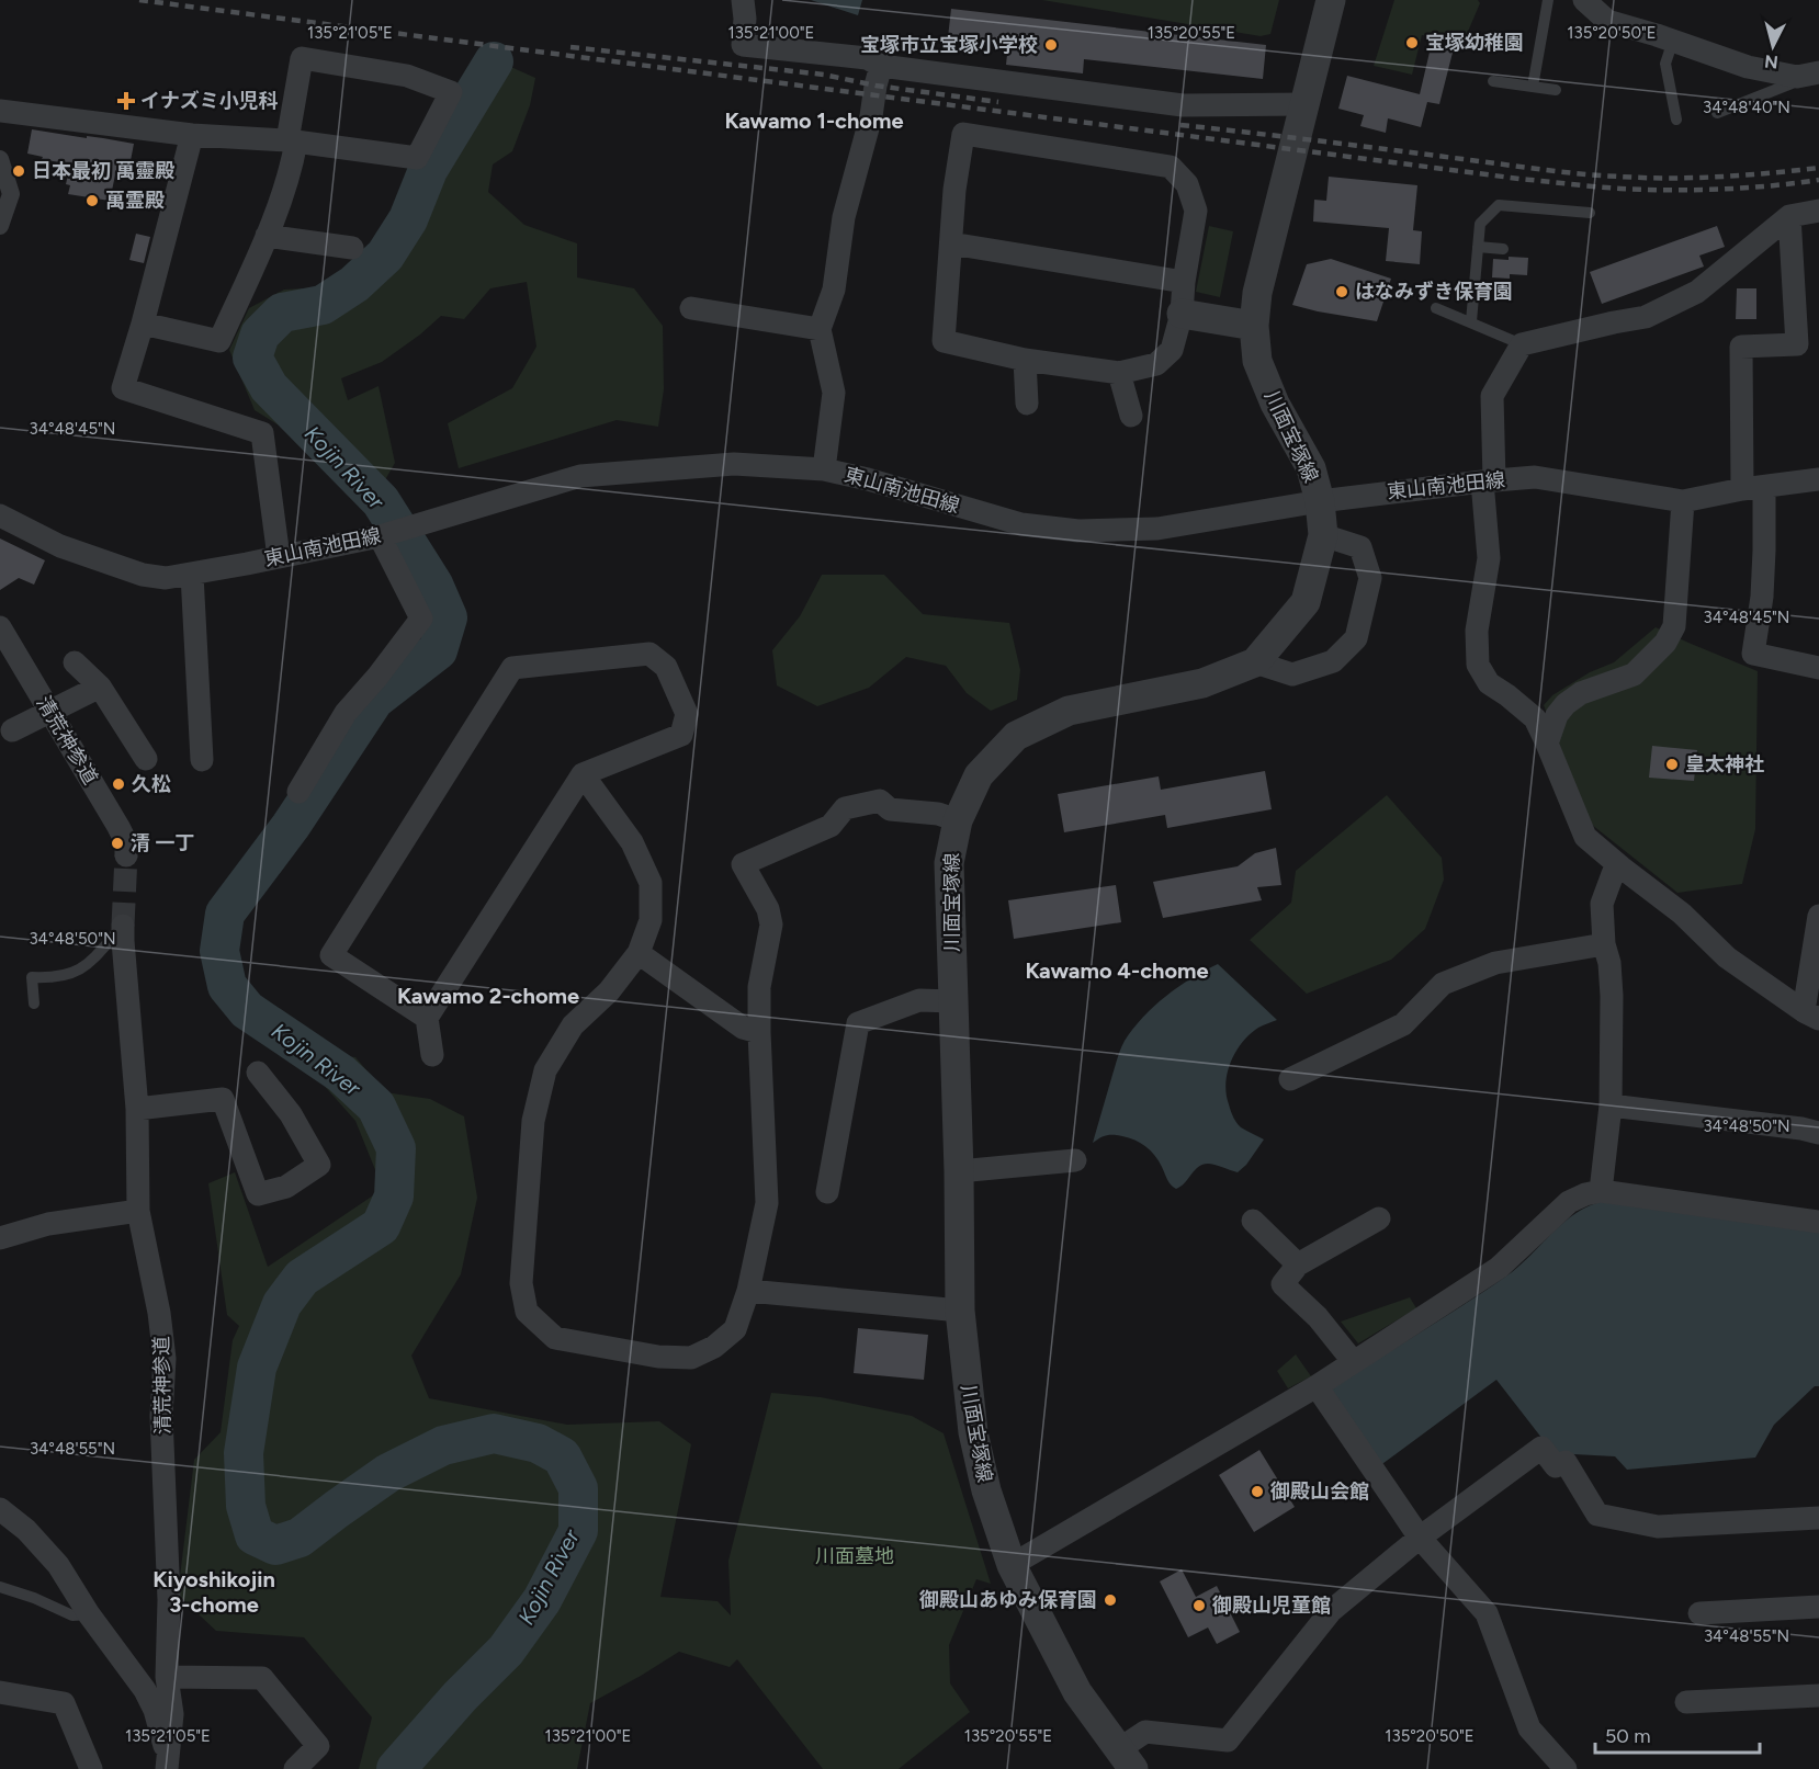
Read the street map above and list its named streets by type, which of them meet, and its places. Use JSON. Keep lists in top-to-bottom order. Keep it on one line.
{"streets":{"street":["川面宝塚線","東山南池田線","清荒神参道"]},"crossings":[["川面宝塚線","東山南池田線"]],"districts":["Kawamo 1-chome","Kawamo 4-chome","Kawamo 2-chome","Kiyoshikojin 3-chome"],"water":["Kojin River"],"parks":["川面墓地"],"places":{"other":["宝塚幼稚園","宝塚市立宝塚小学校","日本最初 萬靈殿","萬霊殿","はなみずき保育園","皇太神社","久松","清 一丁","御殿山会館","御殿山あゆみ保育園","御殿山児童館"],"health":["イナズミ小児科"]},"scale_bar":"50 m","north":"bottom","coordinates":["135°21'05\"E","135°21'00\"E","135°20'55\"E","135°20'50\"E","34°48'40\"N","34°48'45\"N","34°48'50\"N","34°48'55\"N"]}
